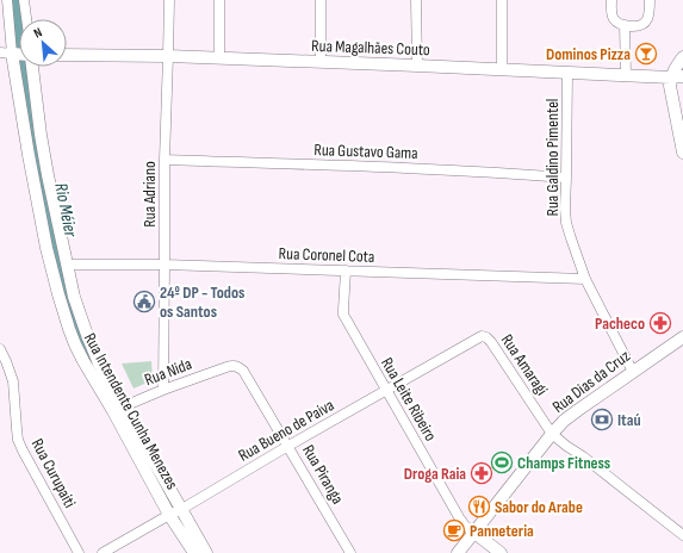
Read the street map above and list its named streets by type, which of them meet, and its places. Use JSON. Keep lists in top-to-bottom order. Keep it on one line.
{"streets":{"street":["Rua Magalhães Couto","Rua Gustavo Gama","Rua Galdino Pimentel","Rua Adriano","Rua Coronel Cota","Rua Amaragi","Rua Nida","Rua Dias da Cruz","Rua Leite Ribeiro","Rua Intendente Cunha Menezes","Rua Bueno de Paiva","Rua Curupaiti","Rua Piranga"]},"crossings":[["Rua Magalhães Couto","Rua Galdino Pimentel"],["Rua Magalhães Couto","Rua Adriano"],["Rua Gustavo Gama","Rua Galdino Pimentel"],["Rua Gustavo Gama","Rua Adriano"],["Rua Galdino Pimentel","Rua Coronel Cota"],["Rua Galdino Pimentel","Rua Dias da Cruz"],["Rua Adriano","Rua Coronel Cota"],["Rua Adriano","Rua Nida"],["Rua Coronel Cota","Rua Leite Ribeiro"],["Rua Coronel Cota","Rua Intendente Cunha Menezes"],["Rua Amaragi","Rua Dias da Cruz"],["Rua Amaragi","Rua Bueno de Paiva"],["Rua Nida","Rua Intendente Cunha Menezes"],["Rua Nida","Rua Piranga"],["Rua Dias da Cruz","Rua Leite Ribeiro"],["Rua Leite Ribeiro","Rua Bueno de Paiva"],["Rua Intendente Cunha Menezes","Rua Bueno de Paiva"],["Rua Bueno de Paiva","Rua Piranga"]],"water":["Rio Méier"],"places":{"bar":["Dominos Pizza"],"public building":["24º DP - Todos os Santos"],"pharmacy":["Pacheco","Droga Raia"],"bank":["Itaú"],"sports":["Champs Fitness"],"restaurant":["Sabor do Arabe"],"cafe":["Panneteria"]},"north":"top left"}
